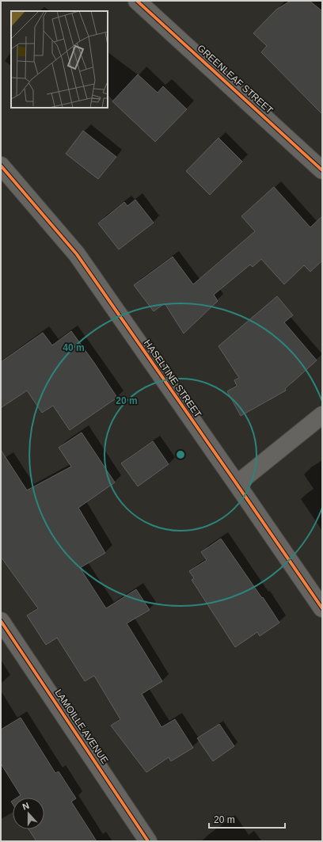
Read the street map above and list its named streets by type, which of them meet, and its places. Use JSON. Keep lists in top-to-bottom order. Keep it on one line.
{"streets":{"street":["GREENLEAF STREET","HASELTINE STREET","LAMOILLE AVENUE"]},"scale_bar":"20 m","north":"top","rings":["40 m","20 m"]}
